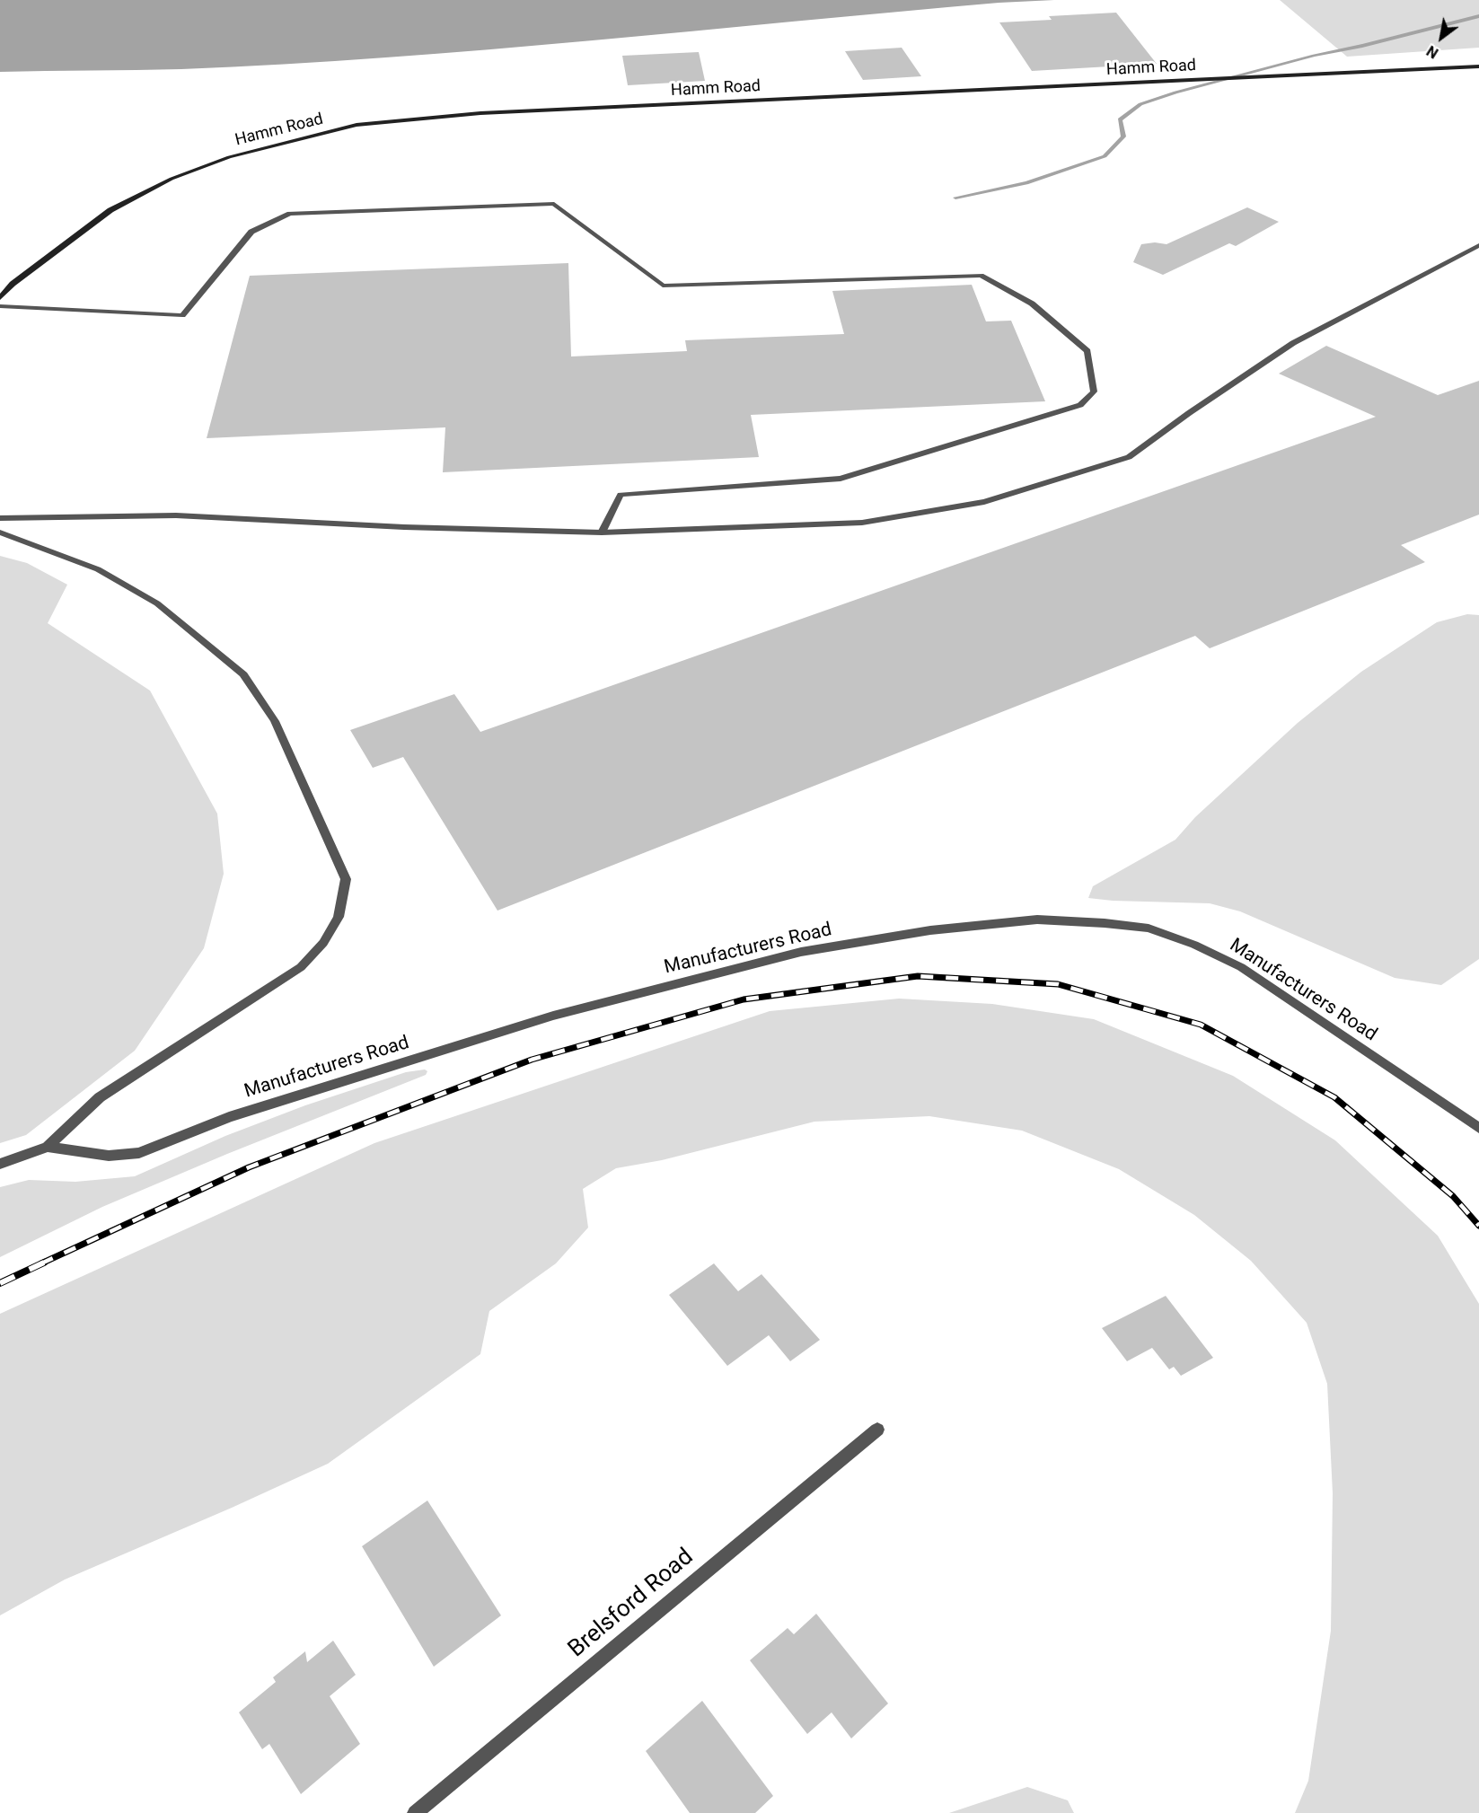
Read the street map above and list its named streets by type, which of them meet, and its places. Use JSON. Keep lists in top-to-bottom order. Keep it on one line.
{"streets":{"main road":["Hamm Road"],"street":["Manufacturers Road","Brelsford Road"]},"north":"bottom left"}
